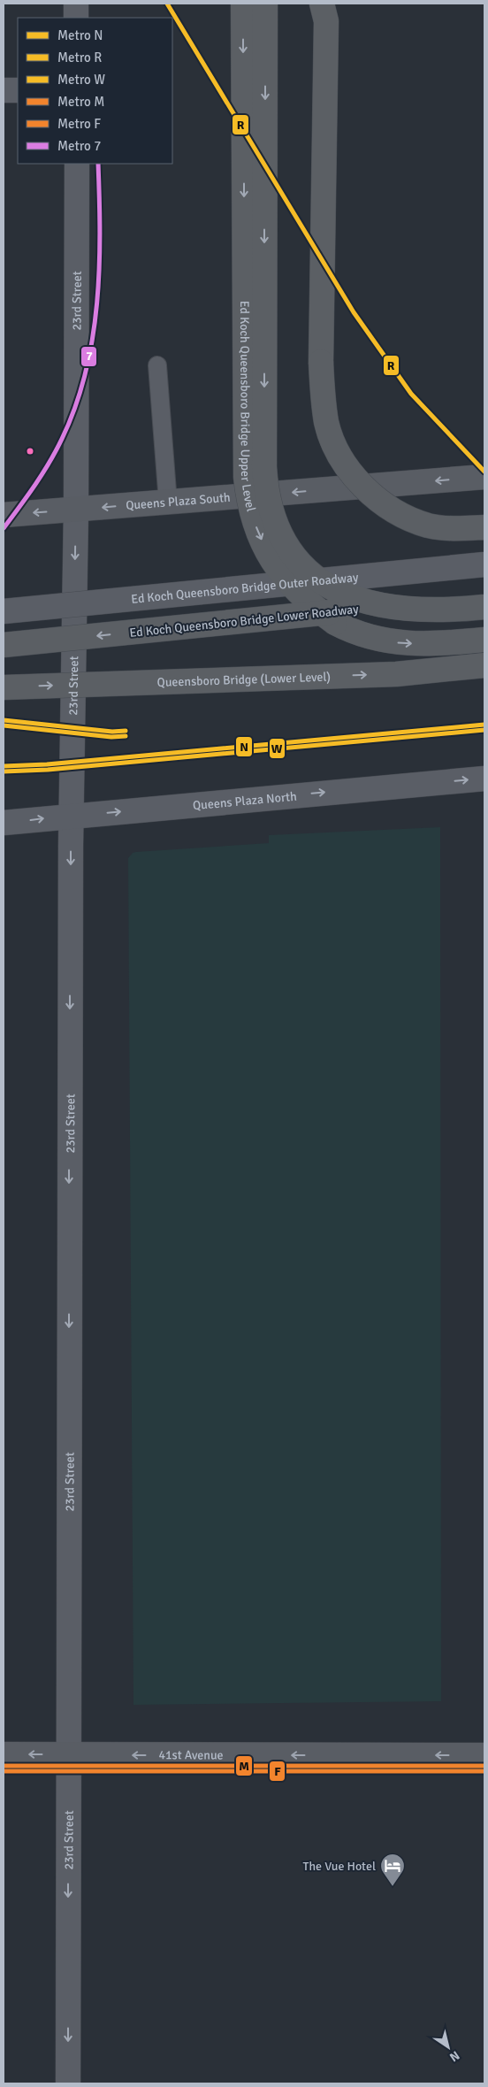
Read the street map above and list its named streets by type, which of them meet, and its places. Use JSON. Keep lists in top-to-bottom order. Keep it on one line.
{"streets":{"highway":["Ed Koch Queensboro Bridge Upper Level","Ed Koch Queensboro Bridge Lower Roadway","Queensboro Bridge (Lower Level)"],"main road":["Queens Plaza South","41st Avenue"],"street":["23rd Street","Ed Koch Queensboro Bridge Outer Roadway","Queens Plaza North"]},"crossings":[["23rd Street","Queens Plaza South"],["23rd Street","Queens Plaza North"],["23rd Street","41st Avenue"]],"one_way":["23rd Street","Ed Koch Queensboro Bridge Upper Level","Queens Plaza South","Ed Koch Queensboro Bridge Lower Roadway","Queensboro Bridge (Lower Level)","Queens Plaza North","41st Avenue"],"places":{"hotel":["The Vue Hotel"]},"lines":["metro line R","metro line 7","metro line N","metro line W","metro line M","metro line F"],"legend":["Metro N","Metro R","Metro W","Metro M","Metro F","Metro 7"],"north":"bottom right"}
